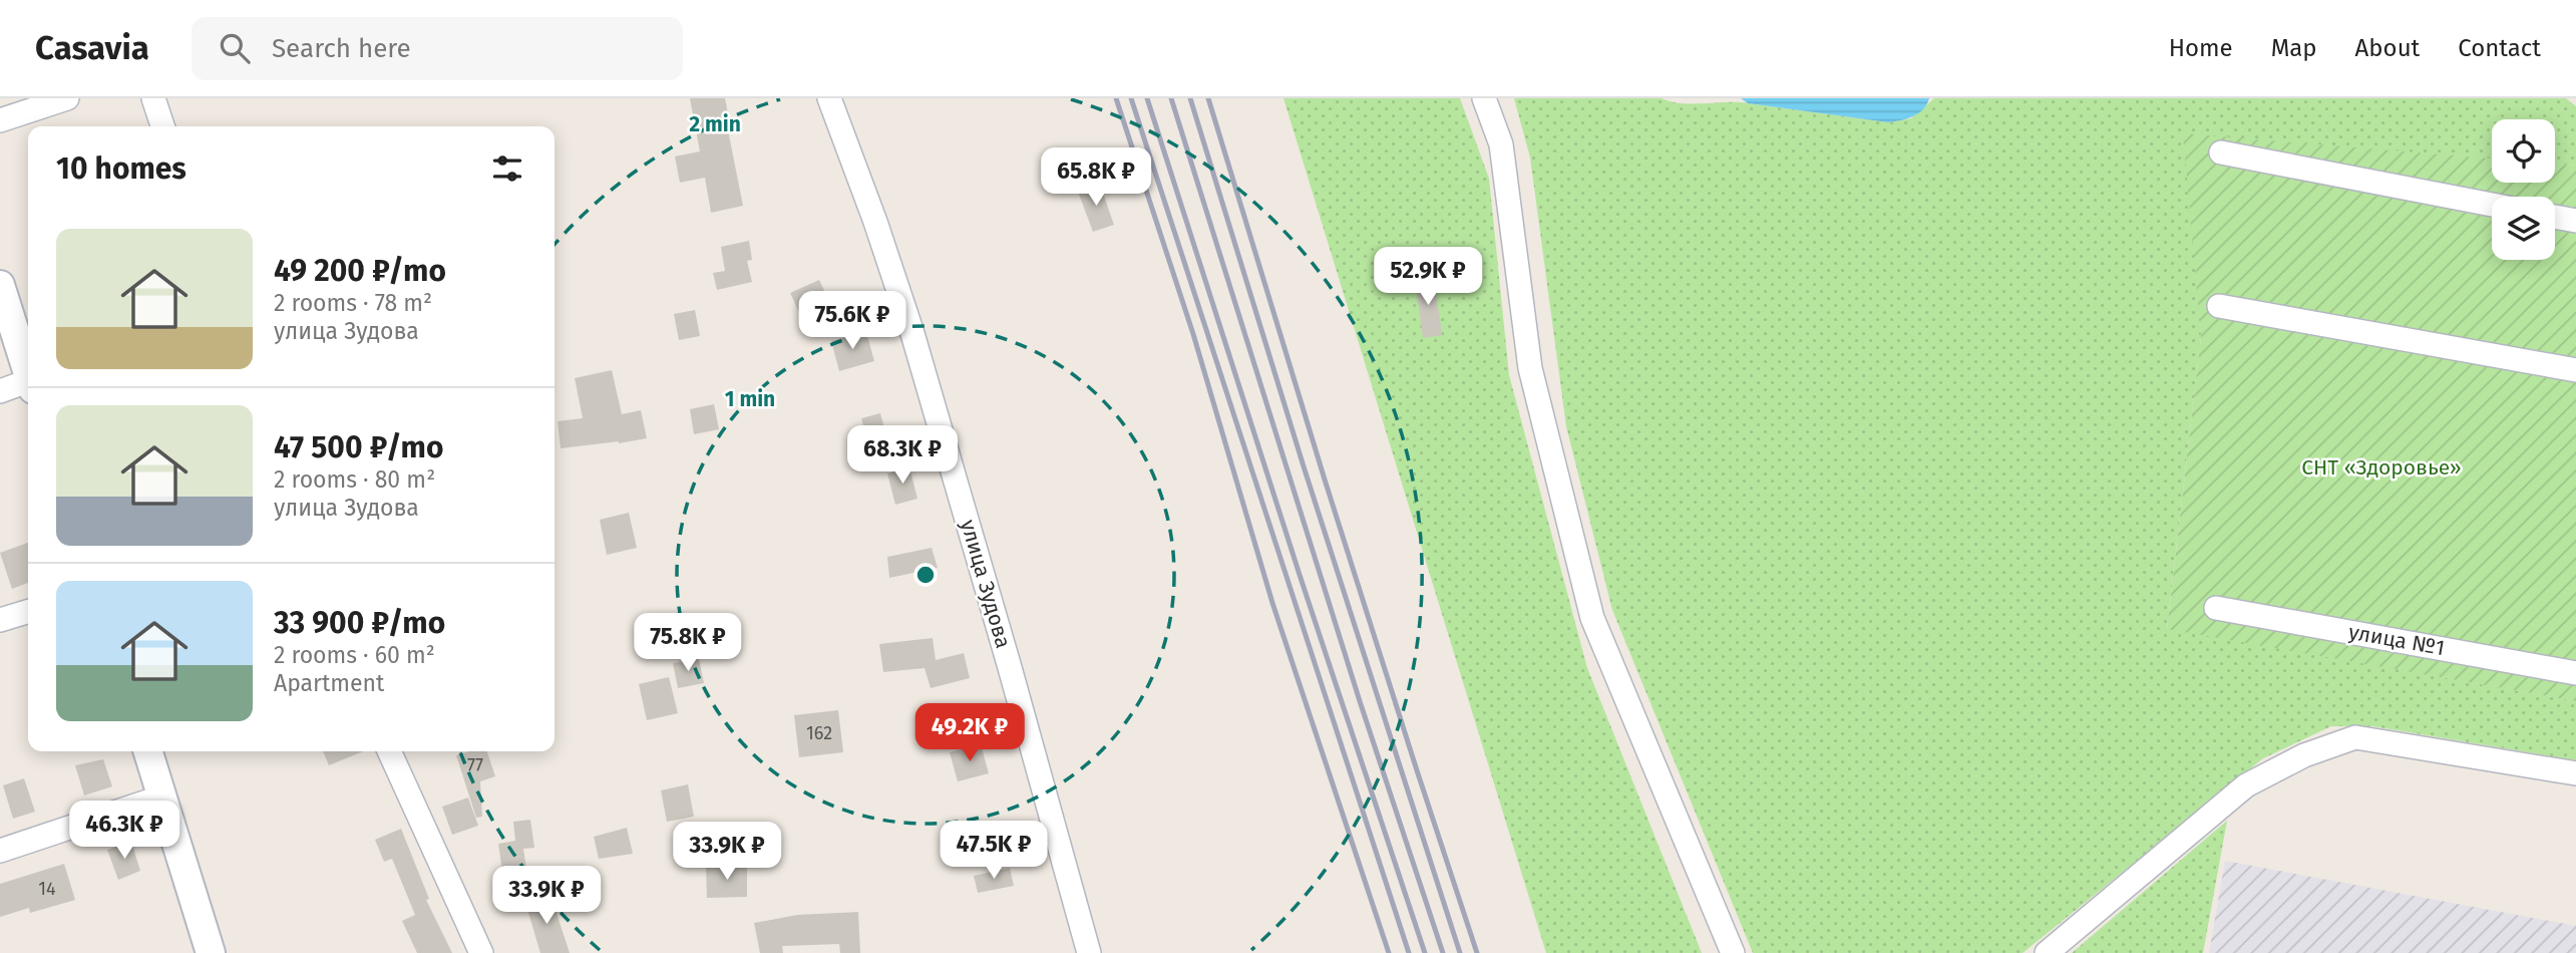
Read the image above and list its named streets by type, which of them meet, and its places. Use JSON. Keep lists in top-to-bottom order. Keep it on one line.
{"streets":{"street":["улица Зудова","улица №1"]},"parks":["СНТ «Здоровье»"],"house_numbers":["162","77","14"],"page":{"header":"Casavia","search":"Search here","nav":["Home","Map","About","Contact"],"heading":"10 homes","price":["65.8K ₽","52.9K ₽","75.6K ₽","68.3K ₽","75.8K ₽","49.2K ₽","46.3K ₽","47.5K ₽","33.9K ₽","33.9K ₽"],"list":[{"name":"49 200 ₽/mo","note":"2 rooms · 78 m² · улица Зудова"},{"name":"47 500 ₽/mo","note":"2 rooms · 80 m² · улица Зудова"},{"name":"33 900 ₽/mo","note":"2 rooms · 60 m² · Apartment"}]},"rings":["2 min","1 min"]}
